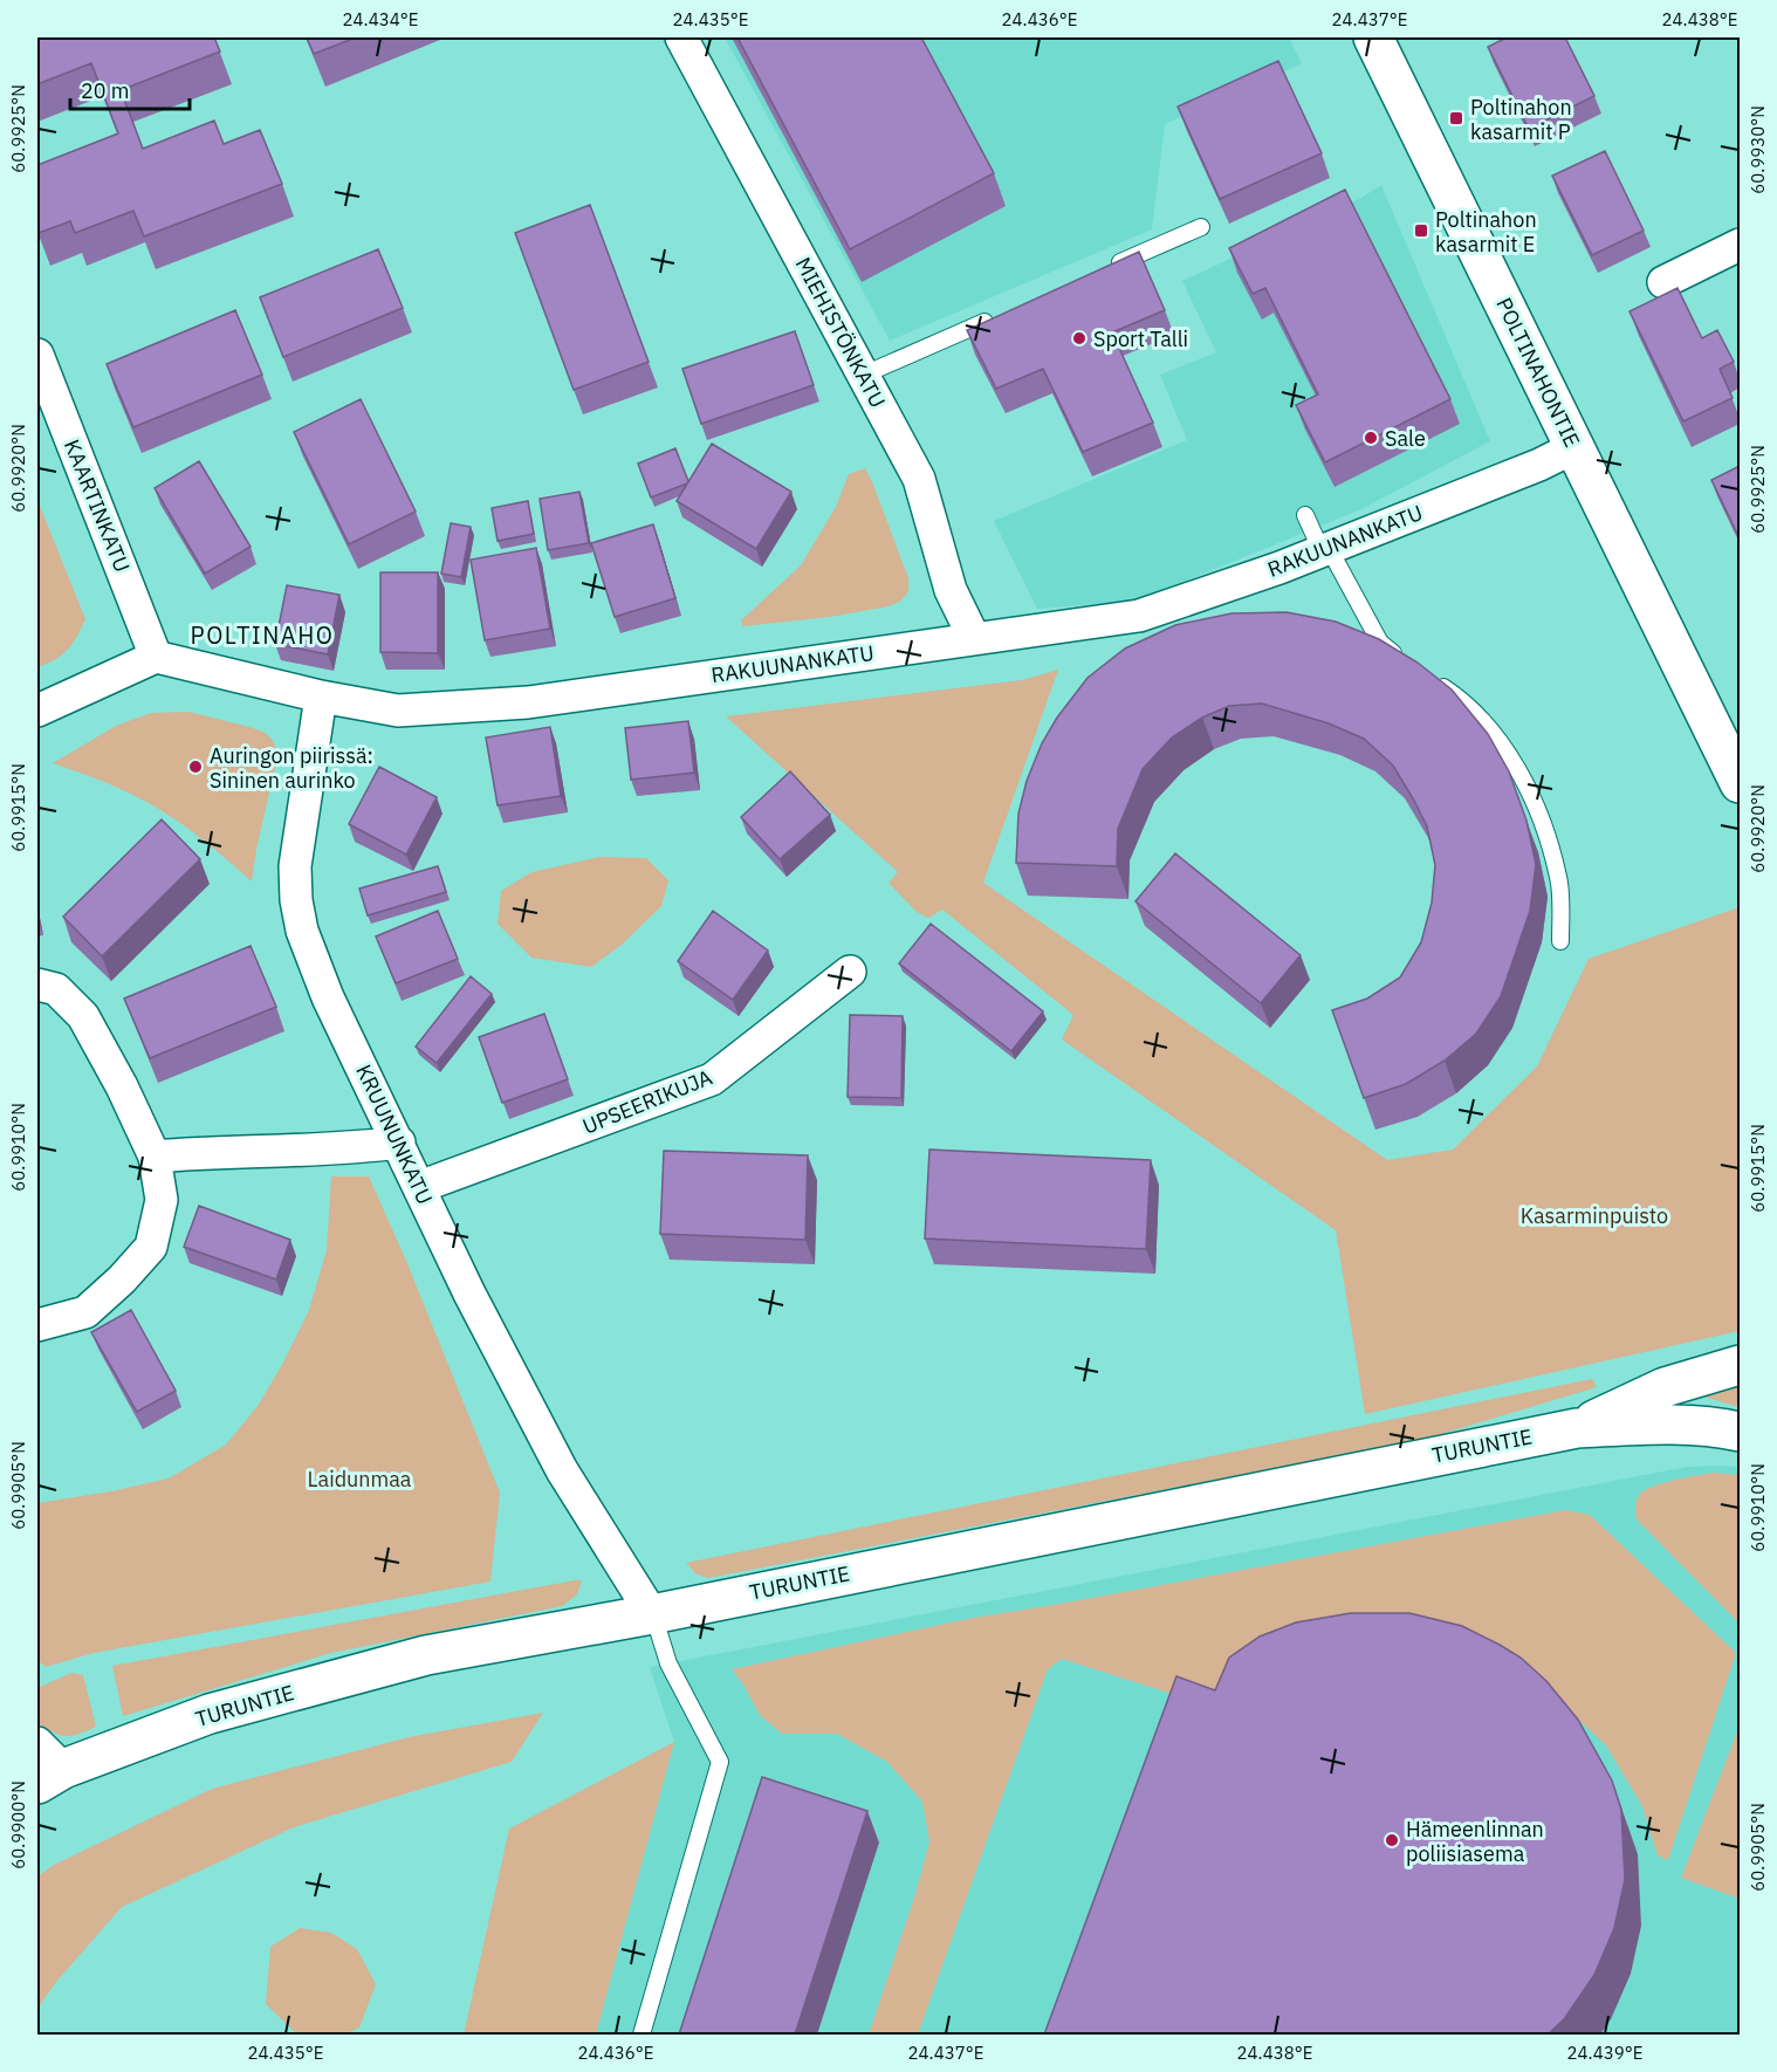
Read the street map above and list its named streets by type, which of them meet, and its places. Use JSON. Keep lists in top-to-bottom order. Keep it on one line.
{"streets":{"main road":["POLTINAHONTIE","TURUNTIE"],"street":["MIEHISTÖNKATU","KAARTINKATU","RAKUUNANKATU","UPSEERIKUJA","KRUUNUNKATU"]},"crossings":[["MIEHISTÖNKATU","RAKUUNANKATU"],["POLTINAHONTIE","RAKUUNANKATU"],["KAARTINKATU","RAKUUNANKATU"],["RAKUUNANKATU","KRUUNUNKATU"],["UPSEERIKUJA","KRUUNUNKATU"],["KRUUNUNKATU","TURUNTIE"]],"districts":["POLTINAHO"],"parks":["Kasarminpuisto","Laidunmaa"],"places":{"transit":["Poltinahon kasarmit P","Poltinahon kasarmit E"],"other":["Sport Talli","Sale","Auringon piirissä: Sininen aurinko","Hämeenlinnan poliisiasema"]},"scale_bar":"20 m","coordinates":["24.434°E","24.435°E","24.436°E","24.437°E","24.438°E","60.9925°N","60.9930°N","60.9920°N","60.9915°N","60.9910°N","60.9905°N","60.9900°N","24.439°E"]}
